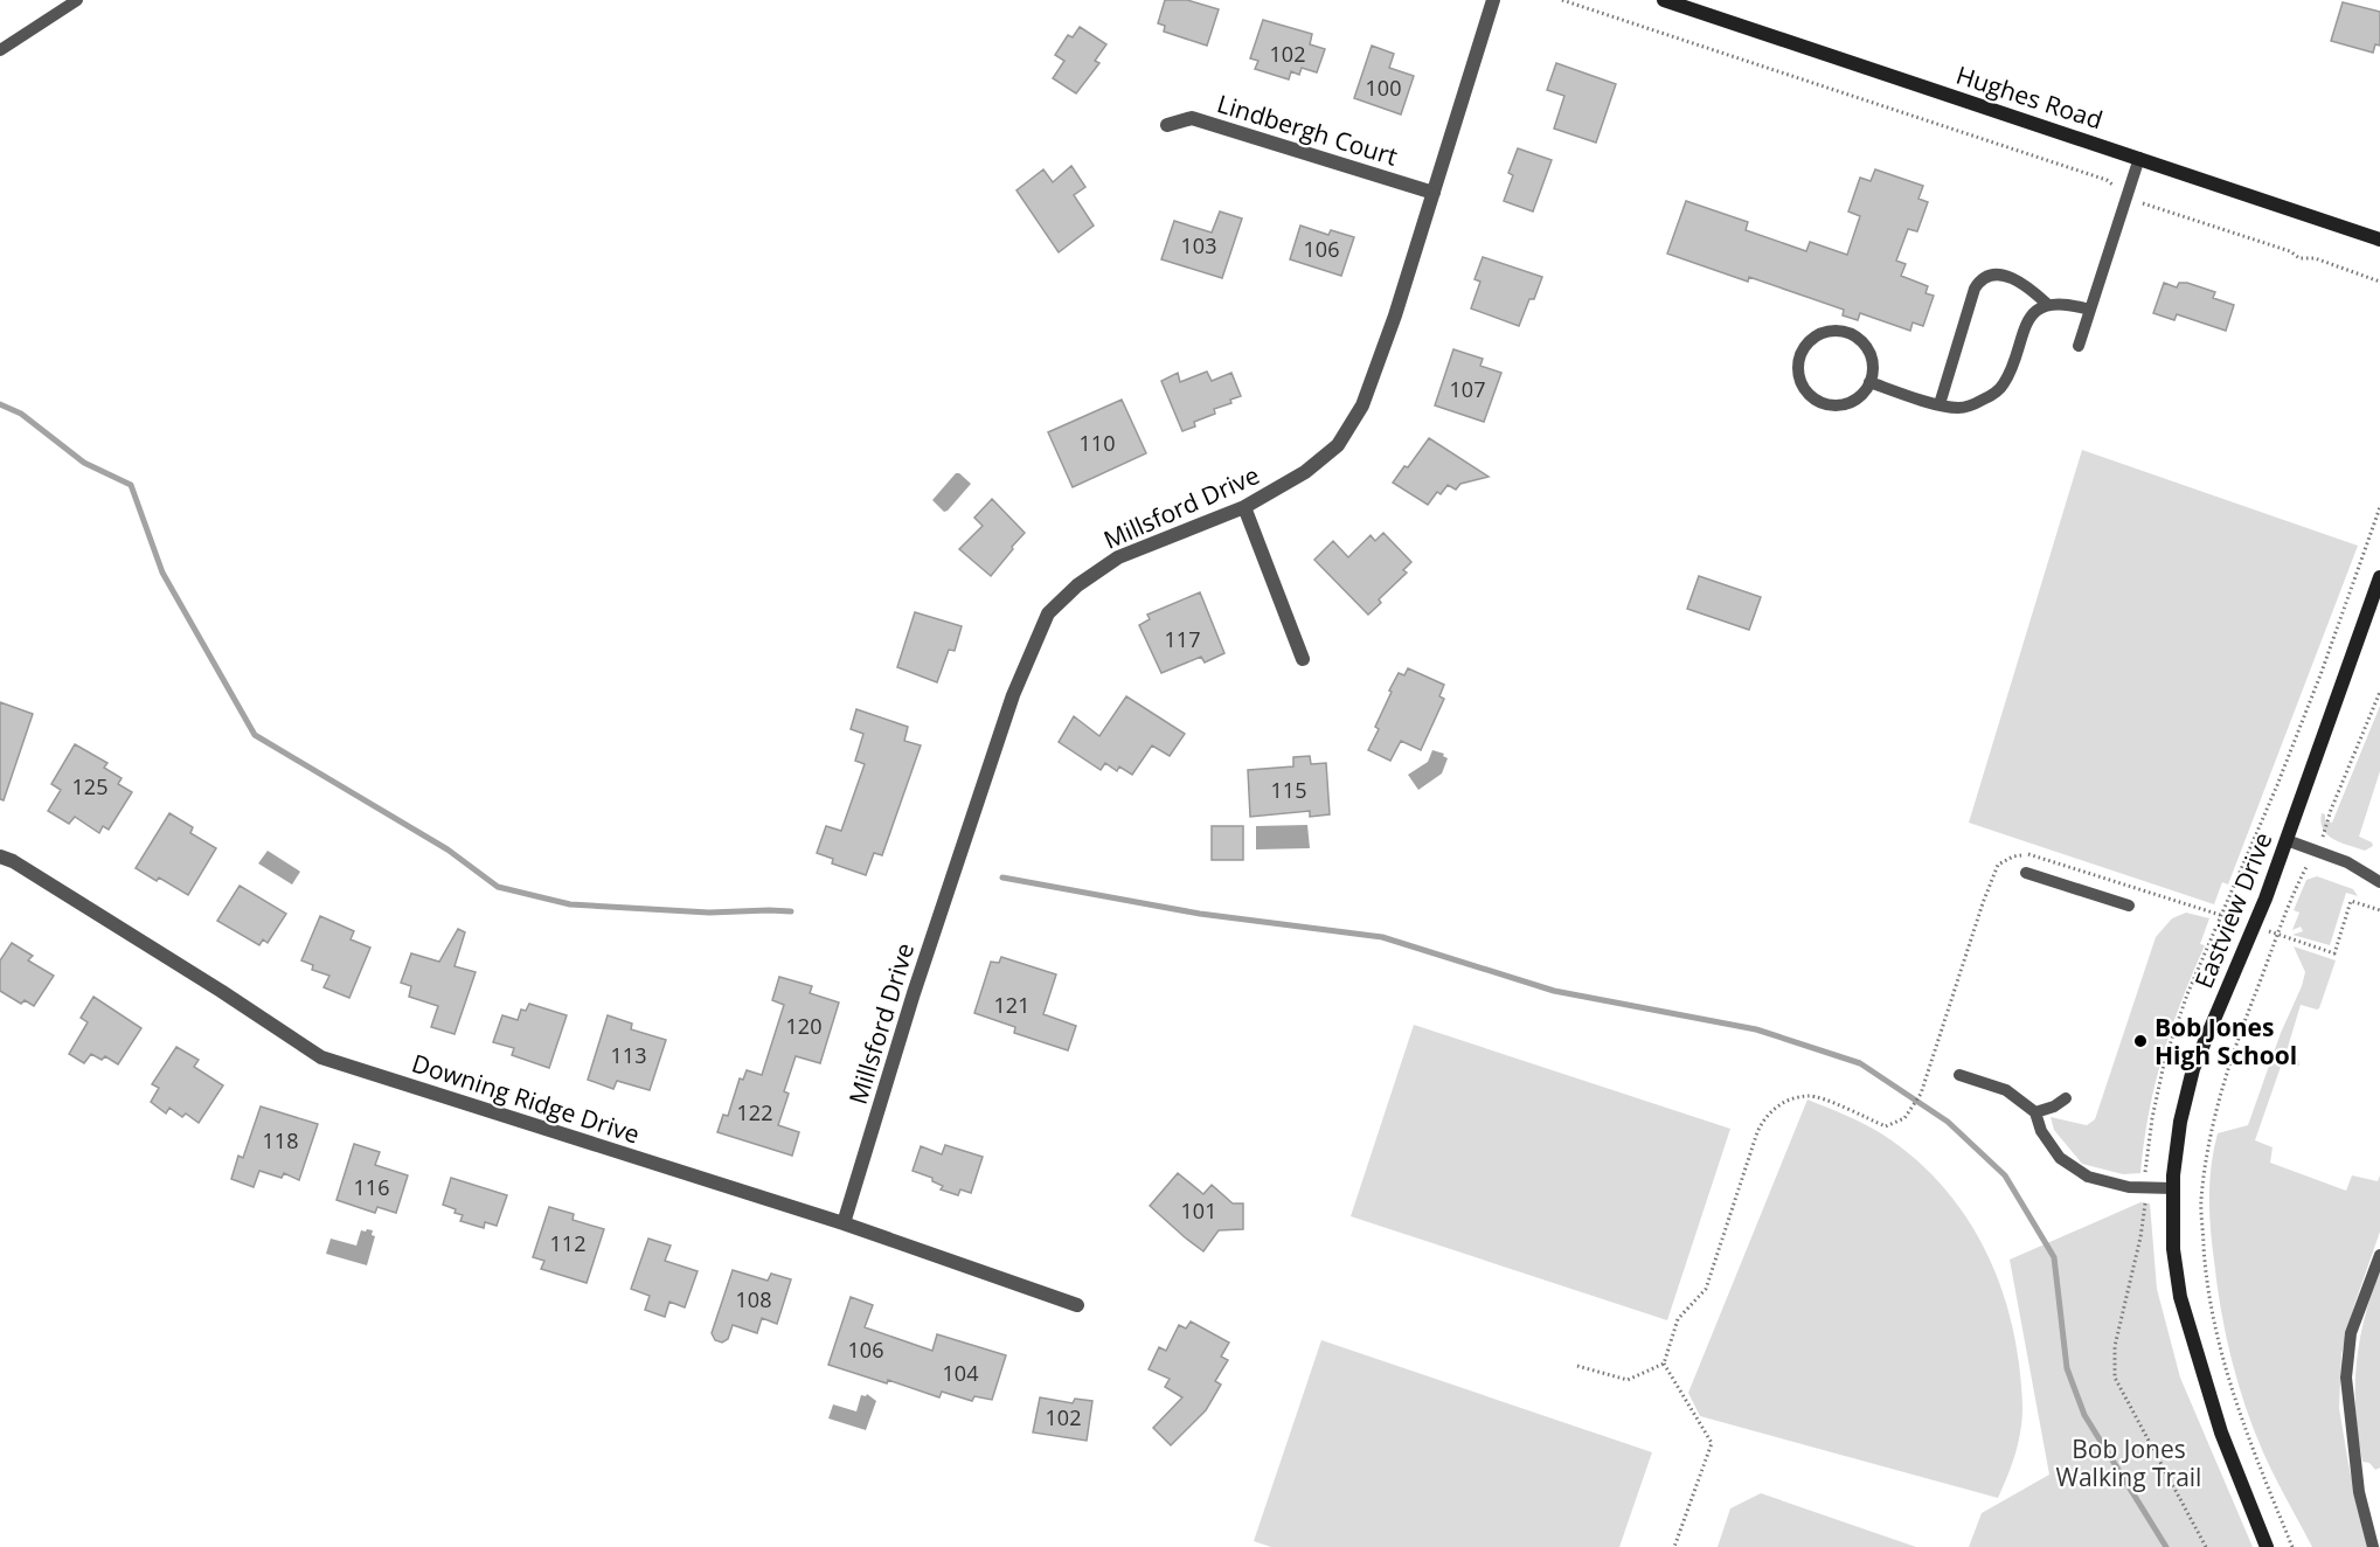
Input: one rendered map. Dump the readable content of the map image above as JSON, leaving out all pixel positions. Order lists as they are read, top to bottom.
{
  "streets": {
    "street": [
      "Hughes Road",
      "Lindbergh Court",
      "Millsford Drive",
      "Eastview Drive",
      "Downing Ridge Drive"
    ]
  },
  "crossings": [
    ["Lindbergh Court", "Millsford Drive"],
    ["Millsford Drive", "Downing Ridge Drive"]
  ],
  "parks": ["Bob Jones Walking Trail"],
  "places": ["Bob Jones High School"],
  "house_numbers": [
    "102",
    "100",
    "103",
    "106",
    "107",
    "110",
    "117",
    "125",
    "115",
    "121",
    "120",
    "113",
    "122",
    "118",
    "116",
    "101",
    "112",
    "108",
    "106",
    "104",
    "102"
  ]
}
